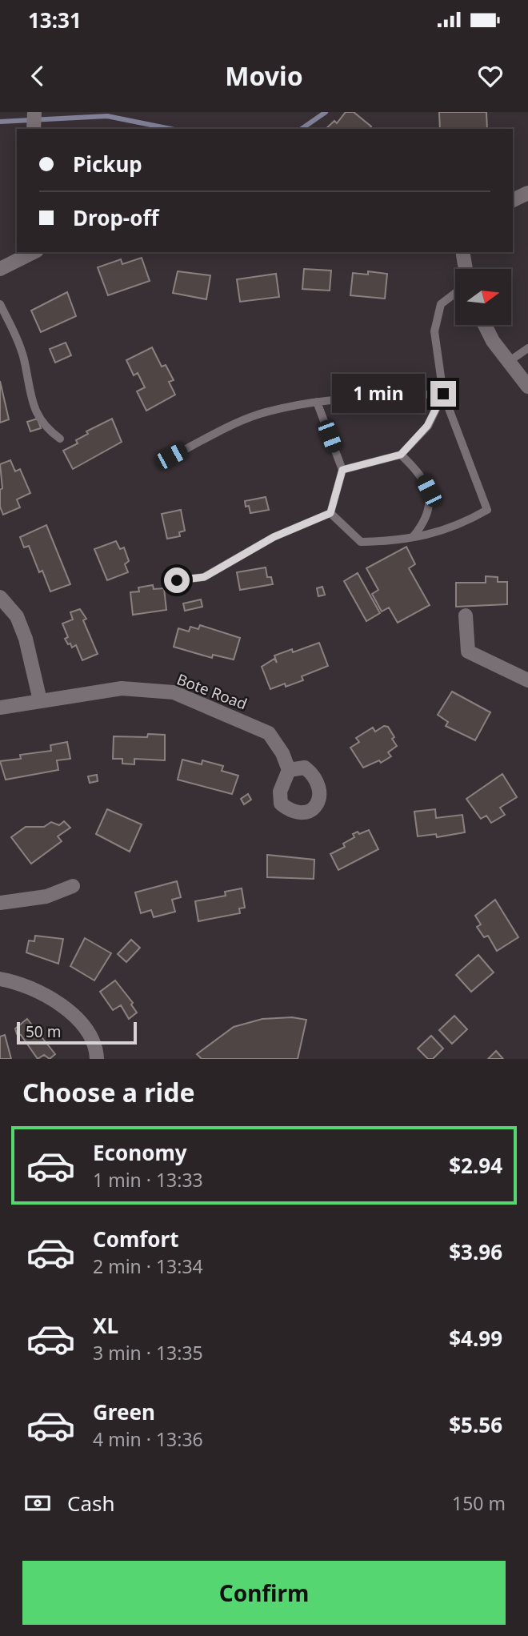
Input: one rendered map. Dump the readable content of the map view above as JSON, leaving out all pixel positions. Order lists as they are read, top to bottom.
{
  "streets": {
    "street": ["Bote Road"]
  },
  "scale_bar": "50 m",
  "north": "right",
  "page": {
    "status": "13:31",
    "header": "Movio",
    "banner": ["Pickup", "Drop-off"],
    "bubble": "1 min",
    "scale": "50 m",
    "heading": "Choose a ride",
    "list": [
      {
        "name": "Economy",
        "note": "1 min · 13:33",
        "value": "$2.94"
      },
      {
        "name": "Comfort",
        "note": "2 min · 13:34",
        "value": "$3.96"
      },
      {
        "name": "XL",
        "note": "3 min · 13:35",
        "value": "$4.99"
      },
      {
        "name": "Green",
        "note": "4 min · 13:36",
        "value": "$5.56"
      }
    ],
    "pay": ["Cash", "150 m"],
    "buttons": "Confirm"
  }
}
